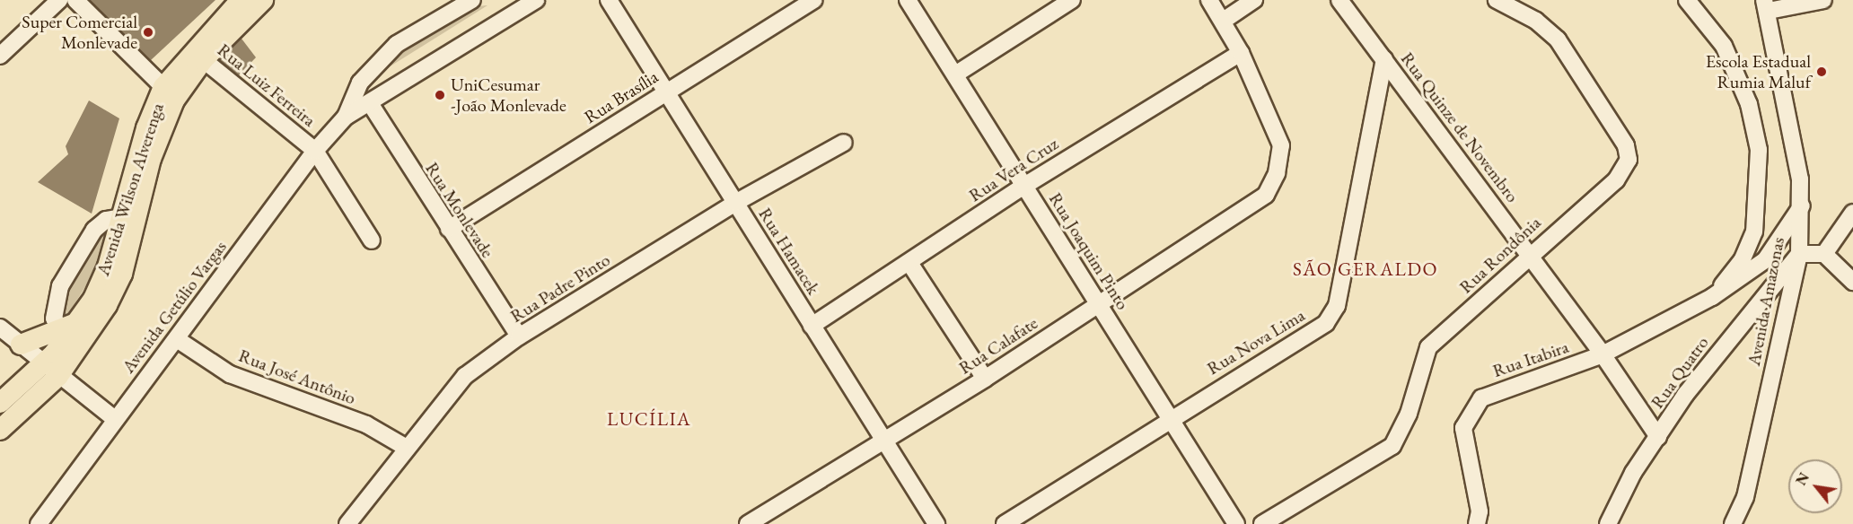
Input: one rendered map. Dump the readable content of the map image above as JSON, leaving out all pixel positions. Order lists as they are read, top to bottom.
{
  "streets": {
    "main road": ["Avenida Wilson Alverenga"],
    "street": [
      "Rua Luiz Ferreira",
      "Rua Brasília",
      "Rua Quinze de Novembro",
      "Rua Vera Cruz",
      "Rua Monlevade",
      "Rua Hamacek",
      "Rua Joaquim Pinto",
      "Rua Rondônia",
      "Rua Padre Pinto",
      "Avenida Amazonas",
      "Avenida Getúlio Vargas",
      "Rua Nova Lima",
      "Rua Calafate",
      "Rua Itabira",
      "Rua Quatro",
      "Rua José Antônio"
    ]
  },
  "crossings": [
    ["Rua Luiz Ferreira", "Avenida Wilson Alverenga"],
    ["Rua Luiz Ferreira", "Avenida Getúlio Vargas"],
    ["Rua Brasília", "Rua Monlevade"],
    ["Rua Brasília", "Rua Hamacek"],
    ["Rua Quinze de Novembro", "Rua Rondônia"],
    ["Rua Quinze de Novembro", "Rua Nova Lima"],
    ["Rua Quinze de Novembro", "Rua Itabira"],
    ["Rua Quinze de Novembro", "Rua Quatro"],
    ["Rua Vera Cruz", "Rua Hamacek"],
    ["Rua Vera Cruz", "Rua Joaquim Pinto"],
    ["Rua Vera Cruz", "Rua Calafate"],
    ["Rua Monlevade", "Rua Padre Pinto"],
    ["Rua Monlevade", "Avenida Getúlio Vargas"],
    ["Rua Hamacek", "Rua Padre Pinto"],
    ["Rua Hamacek", "Rua Calafate"],
    ["Rua Joaquim Pinto", "Rua Nova Lima"],
    ["Rua Joaquim Pinto", "Rua Calafate"],
    ["Rua Padre Pinto", "Rua José Antônio"],
    ["Avenida Amazonas", "Rua Itabira"],
    ["Avenida Amazonas", "Rua Quatro"],
    ["Avenida Getúlio Vargas", "Rua José Antônio"]
  ],
  "districts": ["SÃO GERALDO", "LUCÍLIA"],
  "places": ["Super Comercial Monlevade", "Escola Estadual Rumia Maluf", "UniCesumar -João Monlevade"],
  "north": "top left"
}
